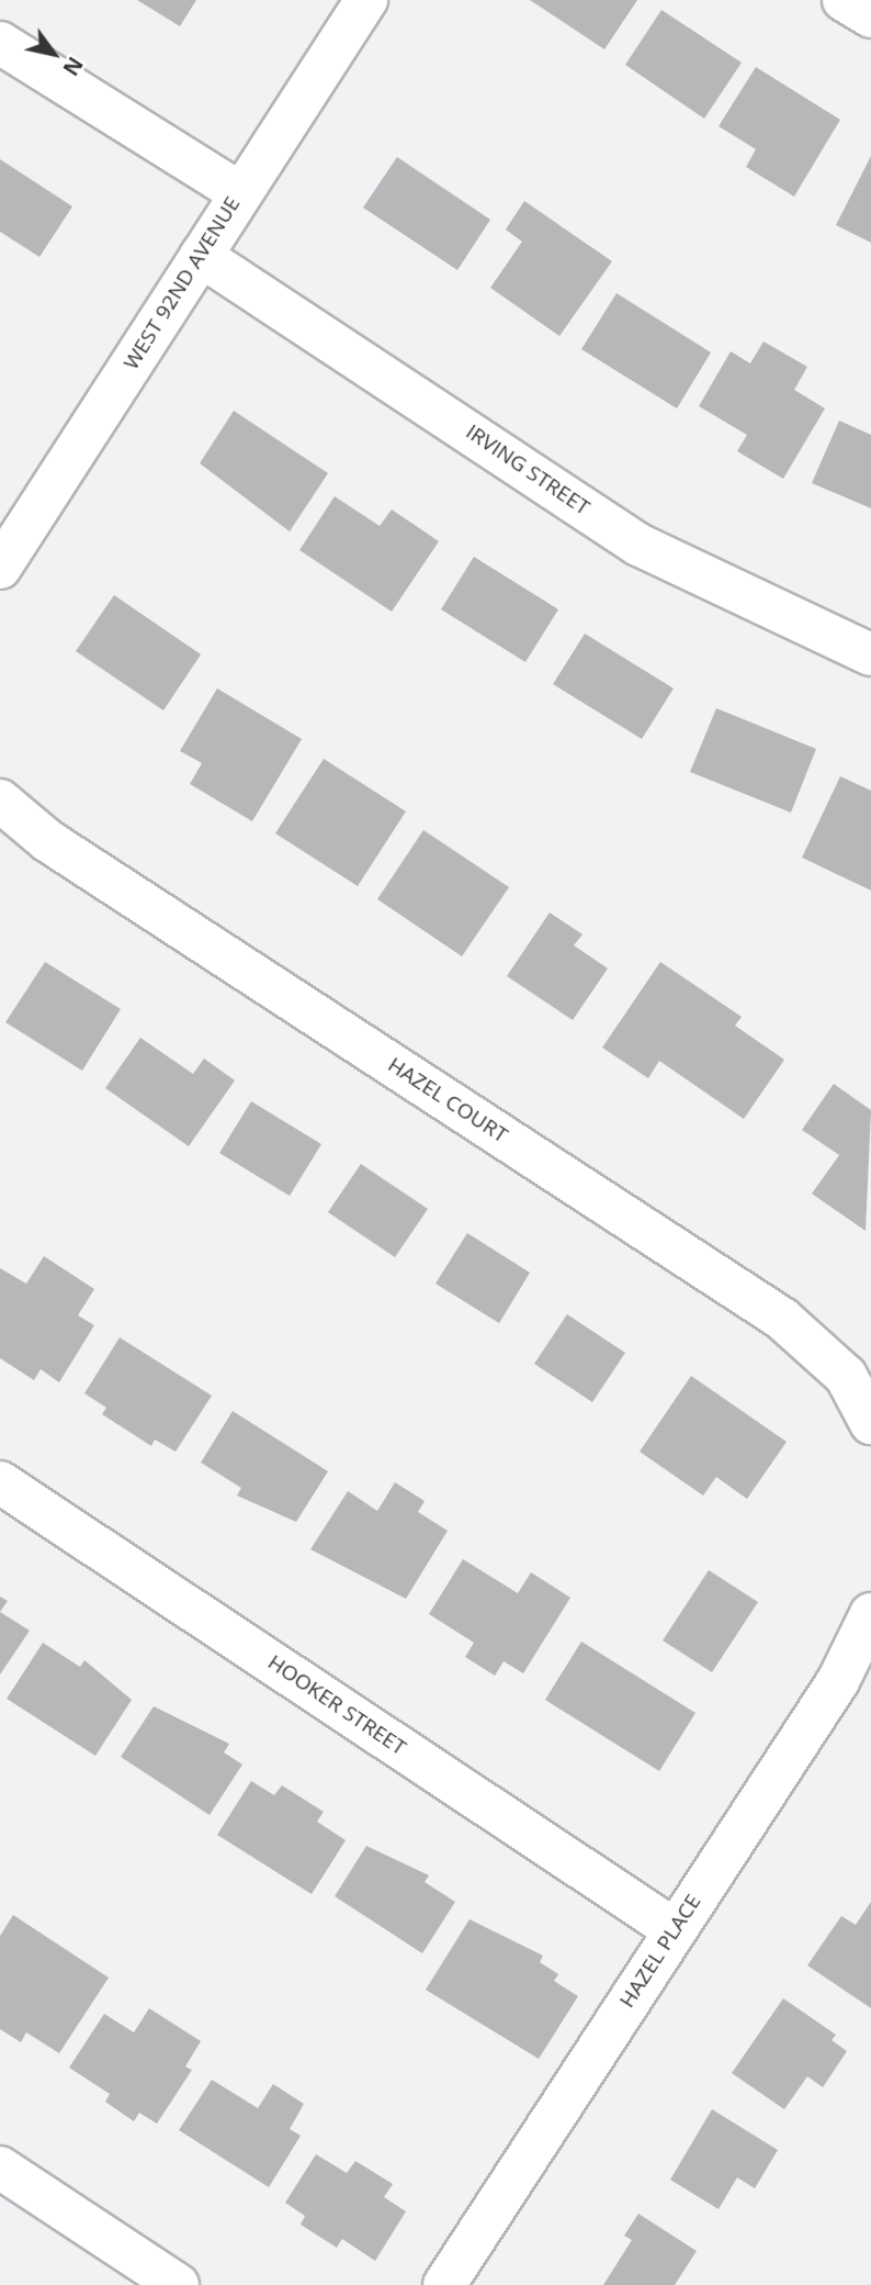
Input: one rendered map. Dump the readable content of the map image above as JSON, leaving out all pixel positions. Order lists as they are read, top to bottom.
{
  "streets": {
    "street": [
      "WEST 92ND AVENUE",
      "IRVING STREET",
      "HAZEL COURT",
      "HOOKER STREET",
      "HAZEL PLACE"
    ]
  },
  "crossings": [
    ["WEST 92ND AVENUE", "IRVING STREET"],
    ["HOOKER STREET", "HAZEL PLACE"]
  ],
  "north": "bottom right"
}
